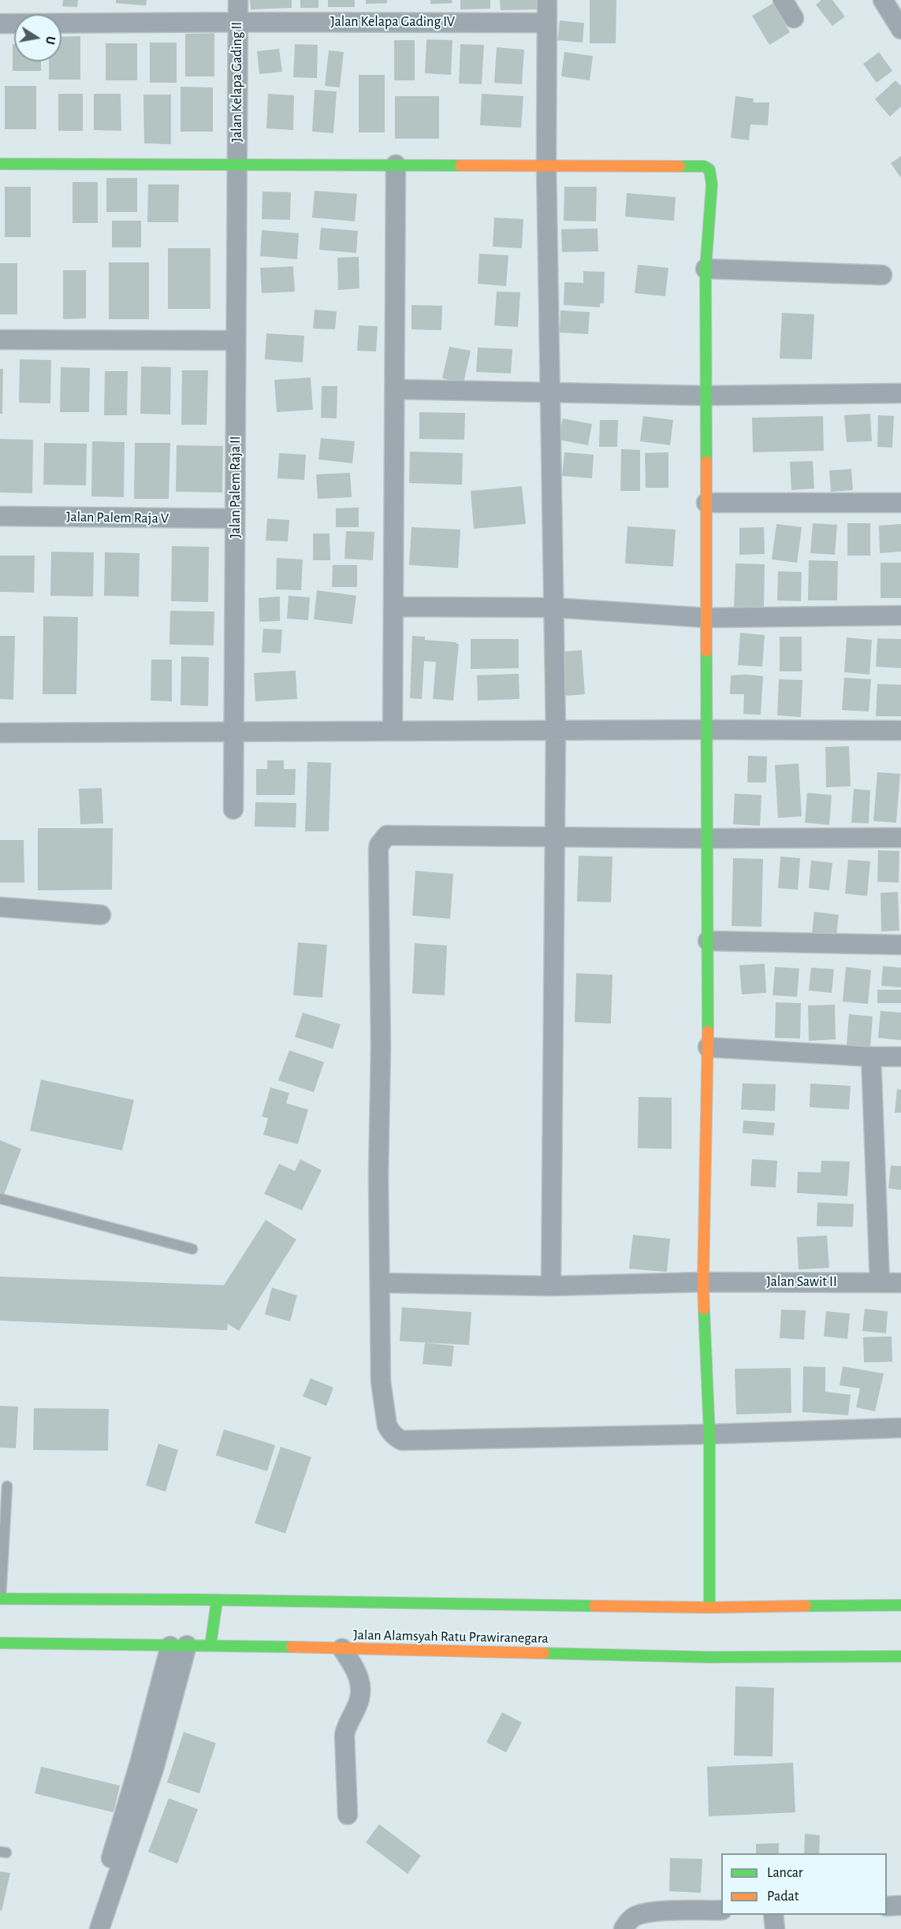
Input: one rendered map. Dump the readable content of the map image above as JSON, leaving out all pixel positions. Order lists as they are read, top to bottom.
{
  "streets": {
    "main road": ["Jalan Alamsyah Ratu Prawiranegara"],
    "street": [
      "Jalan Kelapa Gading IV",
      "Jalan Kelapa Gading II",
      "Jalan Palem Raja II",
      "Jalan Palem Raja V",
      "Jalan Sawit II"
    ]
  },
  "crossings": [
    ["Jalan Kelapa Gading IV", "Jalan Kelapa Gading II"],
    ["Jalan Kelapa Gading II", "Jalan Palem Raja II"],
    ["Jalan Palem Raja II", "Jalan Palem Raja V"]
  ],
  "legend": ["Lancar", "Padat"],
  "north": "right"
}
